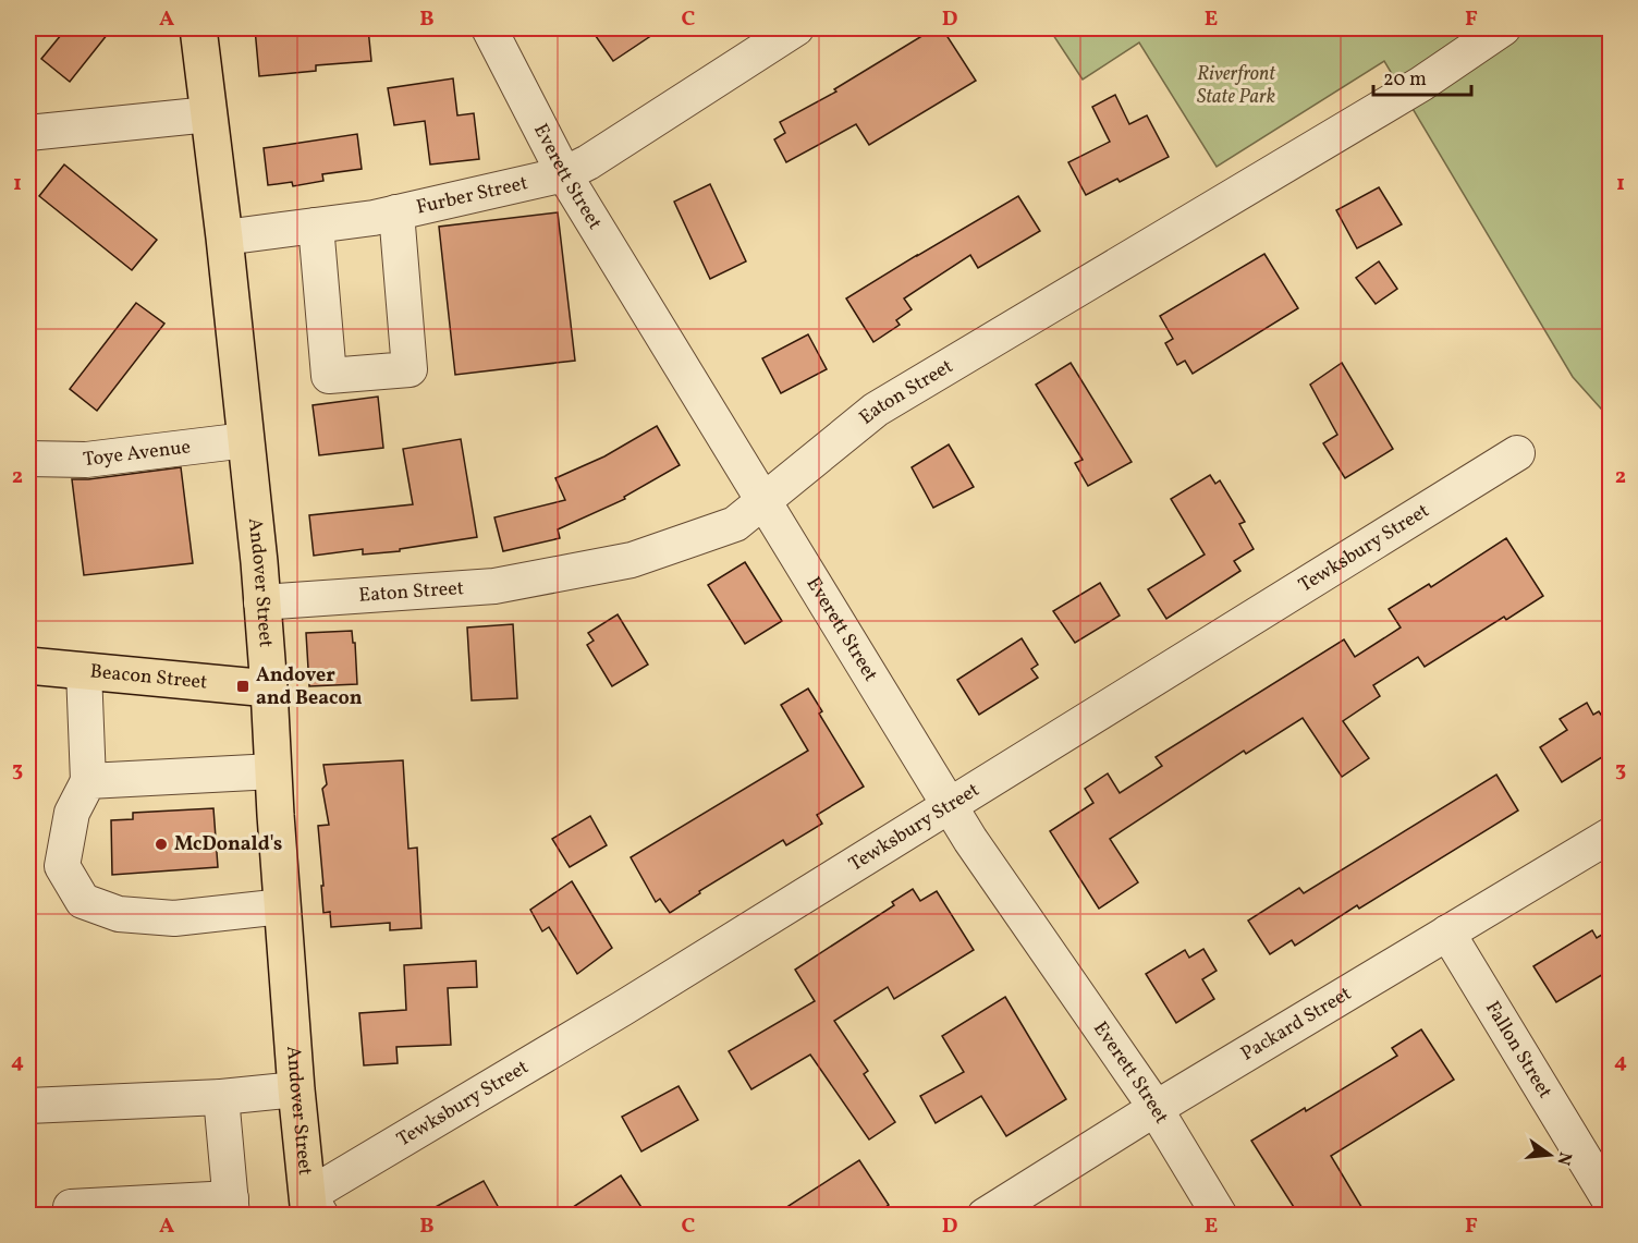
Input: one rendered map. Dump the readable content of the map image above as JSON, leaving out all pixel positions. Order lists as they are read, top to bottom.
{
  "streets": {
    "main road": ["Andover Street", "Beacon Street"],
    "street": [
      "Everett Street",
      "Furber Street",
      "Eaton Street",
      "Toye Avenue",
      "Tewksbury Street",
      "Packard Street",
      "Fallon Street"
    ]
  },
  "crossings": [
    ["Everett Street", "Furber Street"],
    ["Everett Street", "Eaton Street"],
    ["Everett Street", "Tewksbury Street"],
    ["Everett Street", "Packard Street"],
    ["Furber Street", "Andover Street"],
    ["Eaton Street", "Andover Street"],
    ["Toye Avenue", "Andover Street"],
    ["Tewksbury Street", "Andover Street"],
    ["Andover Street", "Beacon Street"],
    ["Packard Street", "Fallon Street"]
  ],
  "parks": ["Riverfront State Park"],
  "places": {
    "transit": ["Andover and Beacon"],
    "other": ["McDonald's"]
  },
  "scale_bar": "20 m",
  "north": "right",
  "grid": {
    "columns": [
      "A",
      "B",
      "C",
      "D",
      "E",
      "F"
    ],
    "rows": [
      "1",
      "2",
      "3",
      "4"
    ]
  }
}
